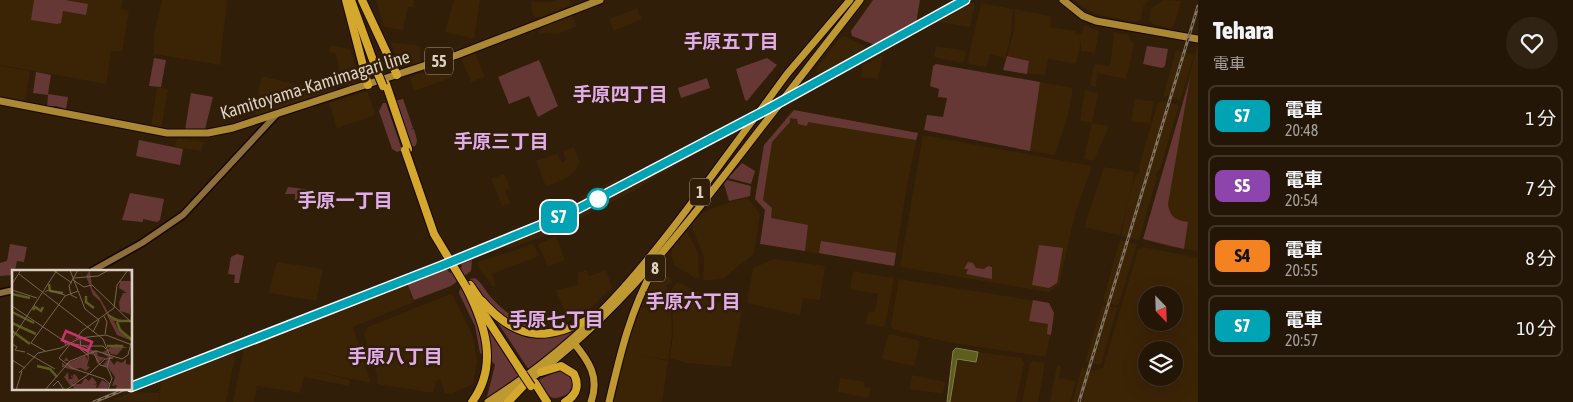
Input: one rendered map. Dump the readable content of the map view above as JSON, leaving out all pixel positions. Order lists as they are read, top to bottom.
{
  "streets": {
    "highway": ["1", "8"],
    "main road": ["55", "Kamitoyama-Kamimagari line"]
  },
  "crossings": [
    ["1", "8"]
  ],
  "districts": [
    "手原五丁目",
    "手原四丁目",
    "手原三丁目",
    "手原一丁目",
    "手原六丁目",
    "手原七丁目",
    "手原八丁目"
  ],
  "north": "bottom right",
  "page": {
    "on_map": "S7",
    "heading": ["Tehara", "電車"],
    "list": [
      {
        "mark": "S7",
        "name": "電車",
        "note": "20:48",
        "value": "1 分"
      },
      {
        "mark": "S5",
        "name": "電車",
        "note": "20:54",
        "value": "7 分"
      },
      {
        "mark": "S4",
        "name": "電車",
        "note": "20:55",
        "value": "8 分"
      },
      {
        "mark": "S7",
        "name": "電車",
        "note": "20:57",
        "value": "10 分"
      }
    ]
  }
}
